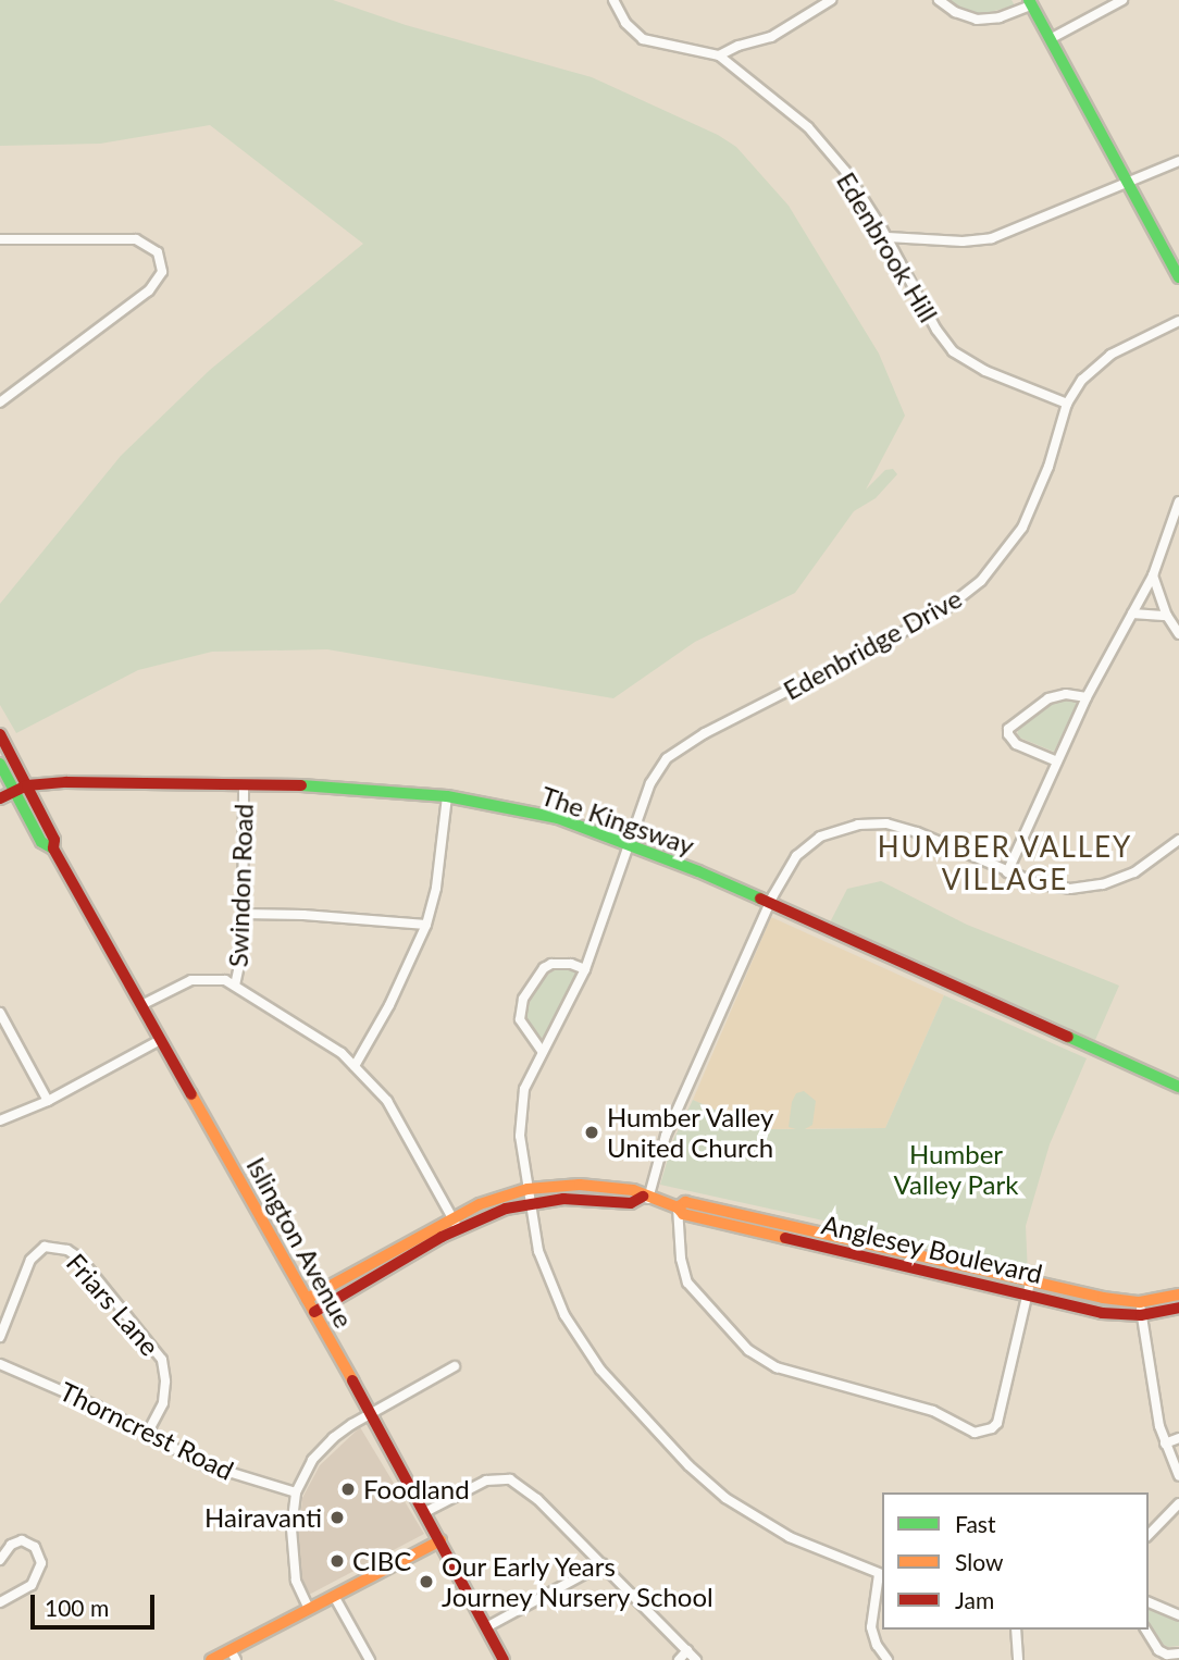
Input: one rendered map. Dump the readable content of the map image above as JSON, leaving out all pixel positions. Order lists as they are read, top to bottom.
{
  "streets": {
    "street": [
      "Edenbrook Hill",
      "Edenbridge Drive",
      "The Kingsway",
      "Swindon Road",
      "Islington Avenue",
      "Anglesey Boulevard",
      "Friars Lane",
      "Thorncrest Road"
    ]
  },
  "crossings": [
    ["Edenbrook Hill", "Edenbridge Drive"],
    ["Edenbridge Drive", "The Kingsway"],
    ["Edenbridge Drive", "Anglesey Boulevard"],
    ["The Kingsway", "Swindon Road"],
    ["The Kingsway", "Islington Avenue"],
    ["Islington Avenue", "Anglesey Boulevard"],
    ["Friars Lane", "Thorncrest Road"]
  ],
  "districts": ["HUMBER VALLEY VILLAGE"],
  "parks": ["Humber Valley Park"],
  "places": [
    "Humber Valley United Church",
    "Foodland",
    "Hairavanti",
    "CIBC",
    "Our Early Years Journey Nursery School"
  ],
  "legend": ["Fast", "Slow", "Jam"],
  "scale_bar": "100 m"
}
